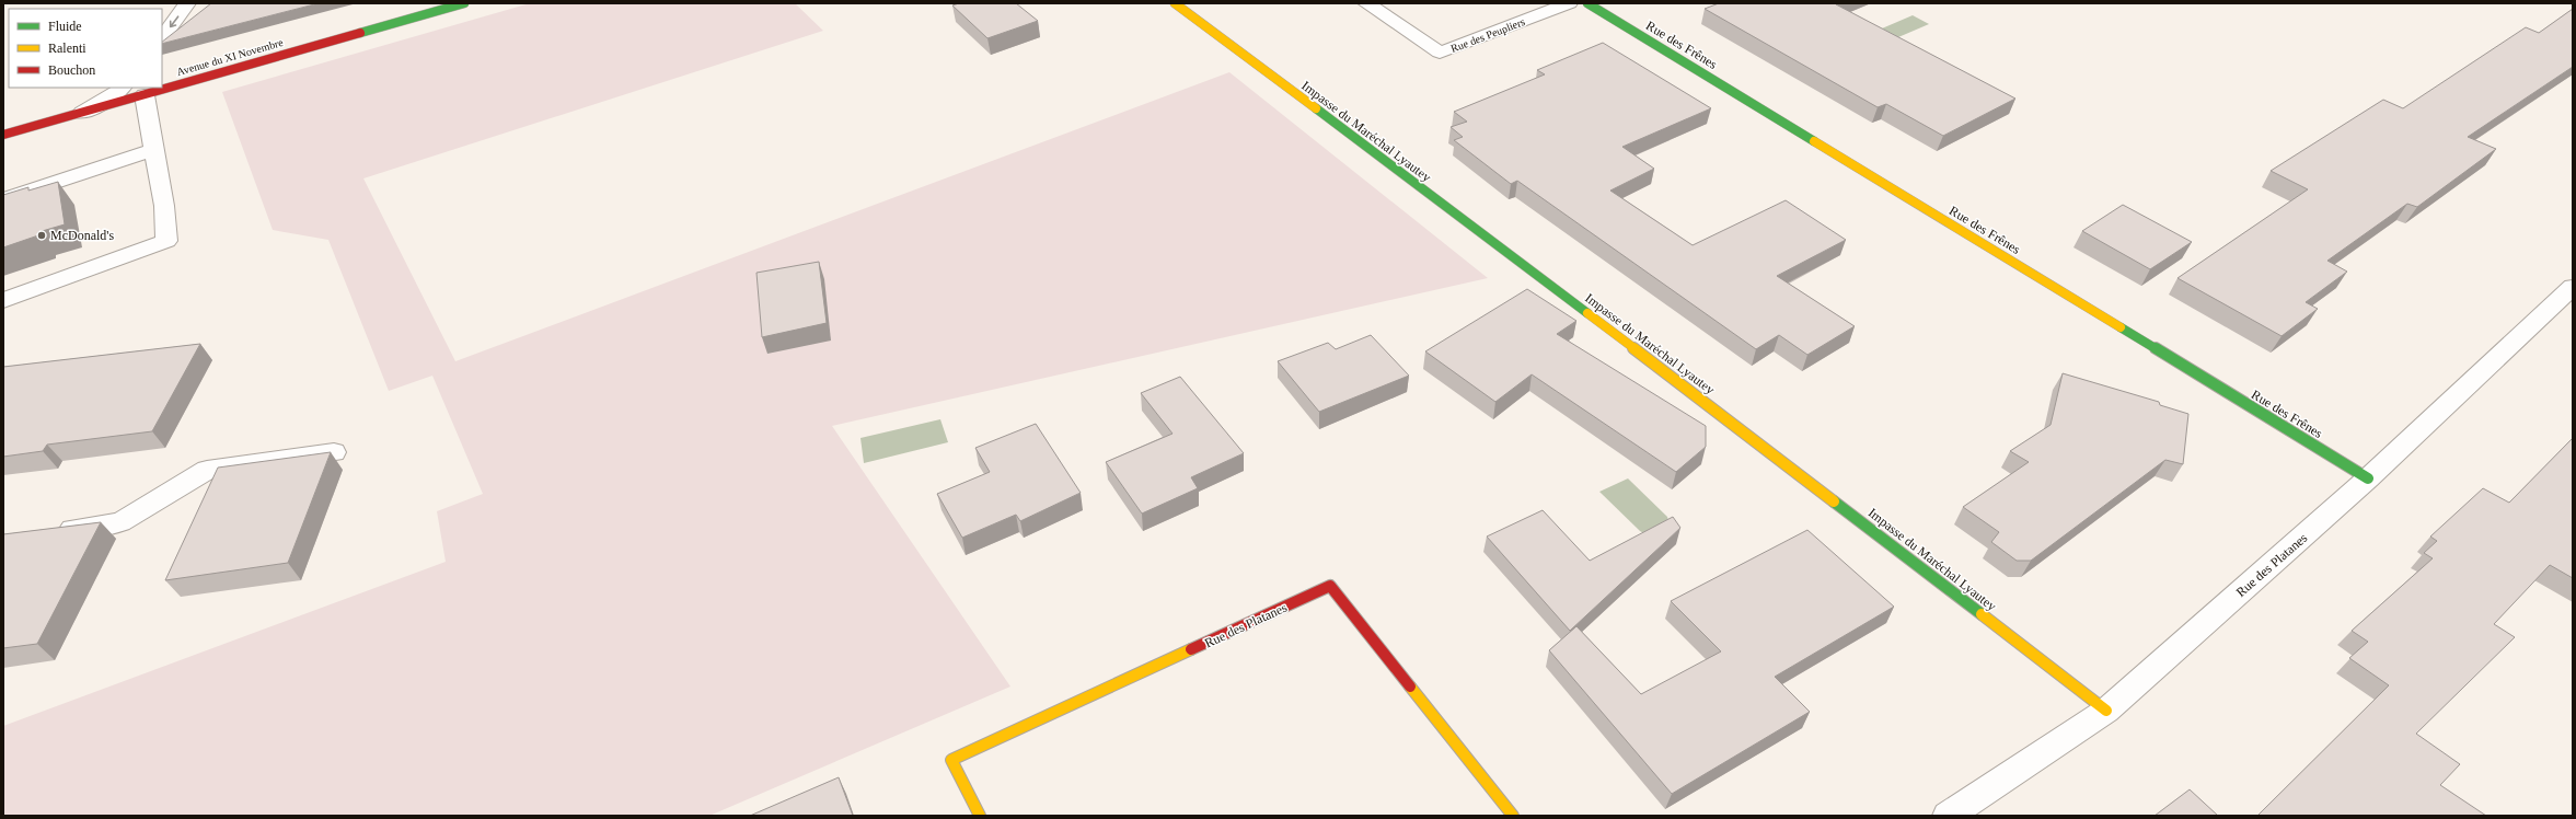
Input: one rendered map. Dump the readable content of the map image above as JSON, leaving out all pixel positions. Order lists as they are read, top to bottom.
{
  "streets": {
    "street": [
      "Rue des Peupliers",
      "Rue des Frênes",
      "Avenue du XI Novembre",
      "Impasse du Maréchal Lyautey",
      "Rue des Platanes"
    ]
  },
  "crossings": [
    ["Rue des Frênes", "Rue des Platanes"],
    ["Impasse du Maréchal Lyautey", "Rue des Platanes"]
  ],
  "places": ["McDonald's"],
  "legend": ["Fluide", "Ralenti", "Bouchon"]
}
